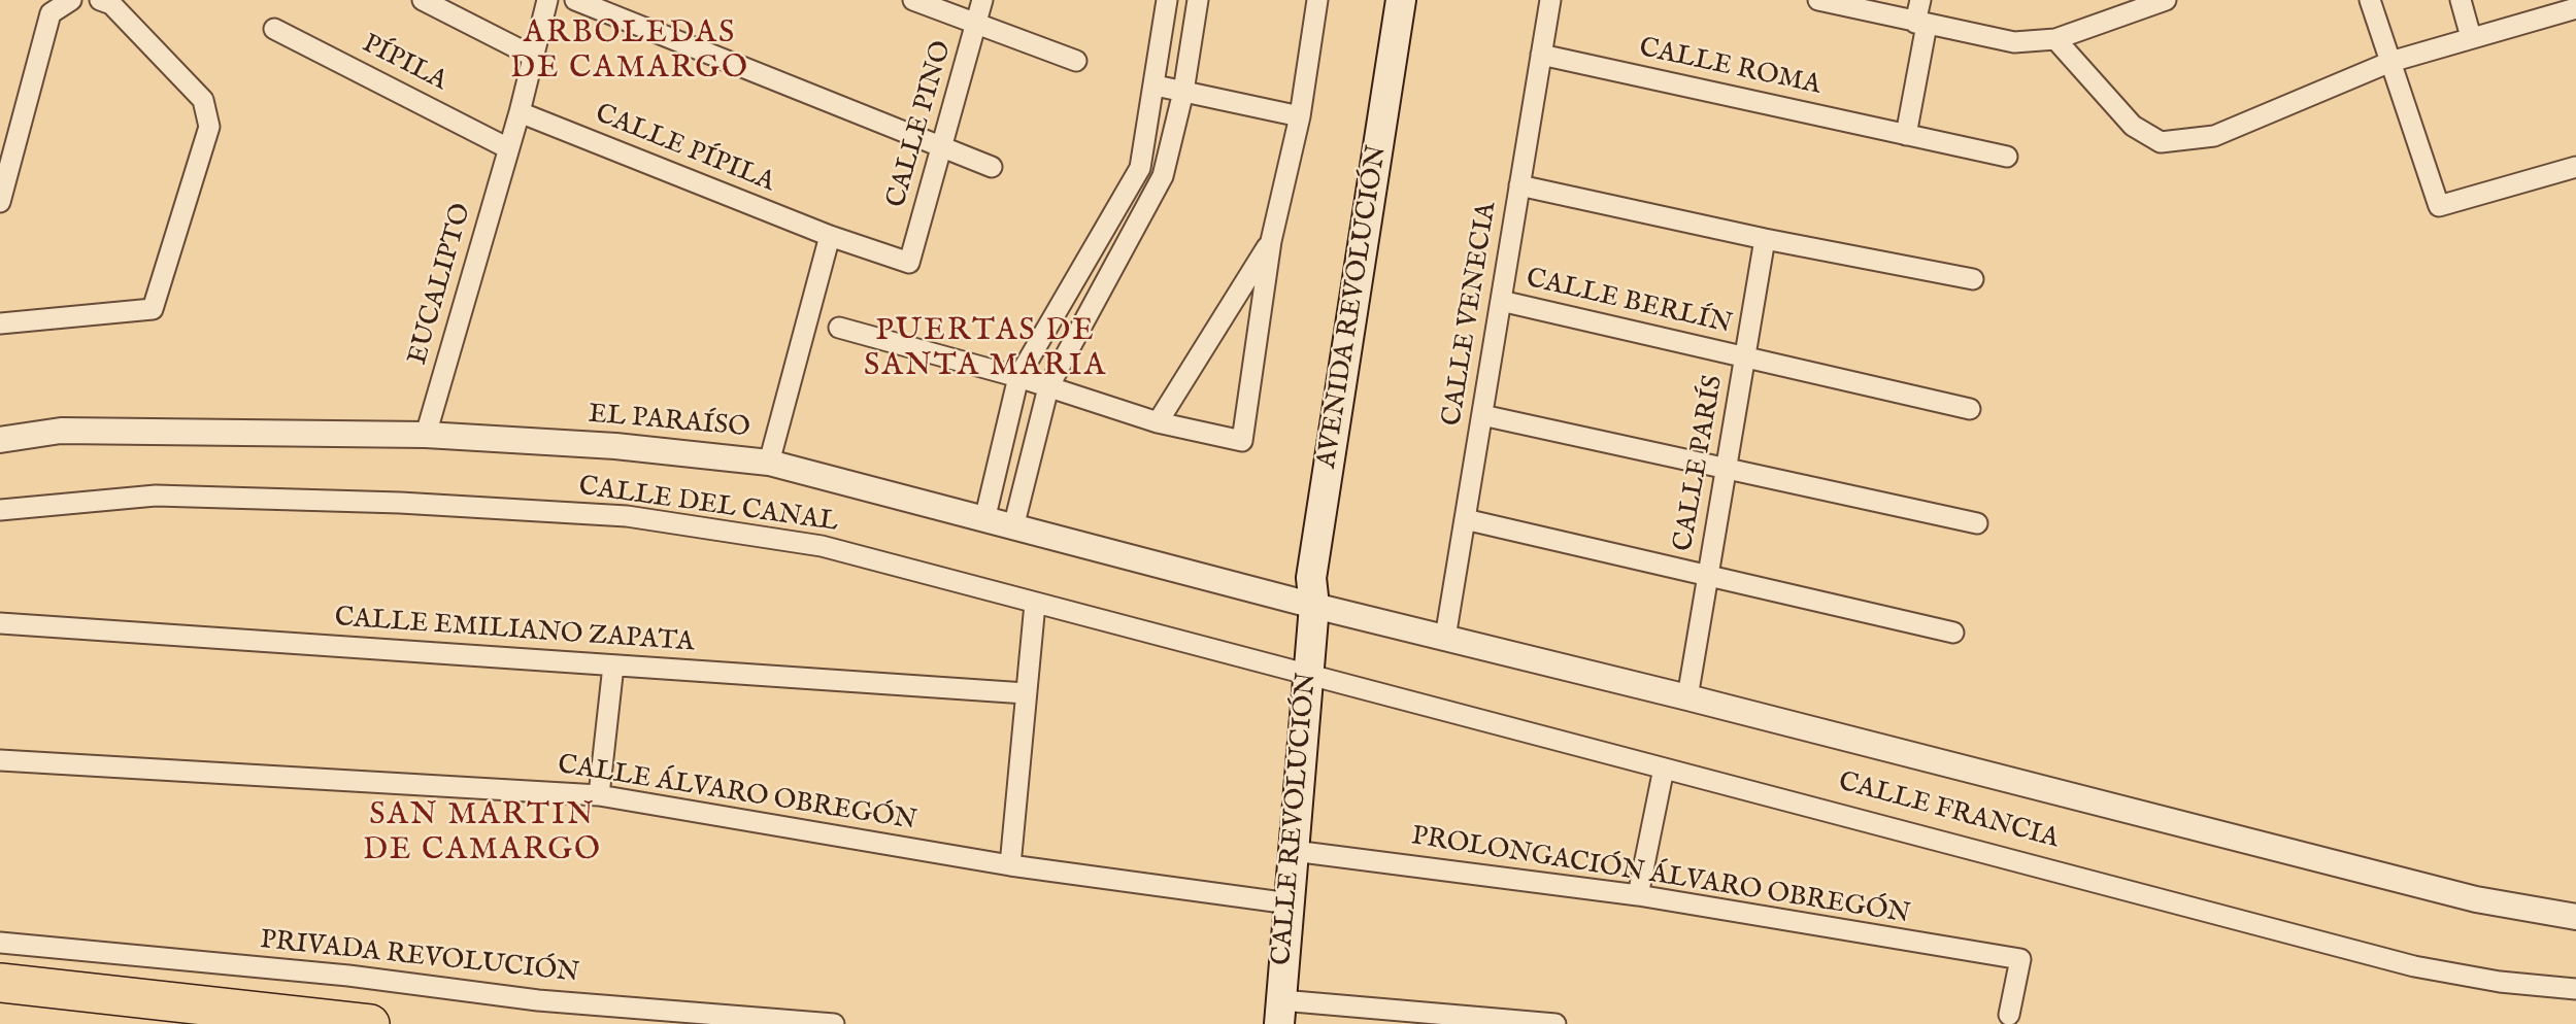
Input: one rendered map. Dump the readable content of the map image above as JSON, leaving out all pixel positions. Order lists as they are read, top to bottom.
{
  "streets": {
    "main road": ["AVENIDA REVOLUCIÓN", "CALLE REVOLUCIÓN"],
    "street": [
      "PÍPILA",
      "CALLE ROMA",
      "CALLE PINO",
      "CALLE PÍPILA",
      "EUCALIPTO",
      "CALLE BERLÍN",
      "CALLE VENECIA",
      "EL PARAÍSO",
      "CALLE PARÍS",
      "CALLE DEL CANAL",
      "CALLE EMILIANO ZAPATA",
      "CALLE ÁLVARO OBREGÓN",
      "CALLE FRANCIA",
      "PROLONGACIÓN ÁLVARO OBREGÓN",
      "PRIVADA REVOLUCIÓN"
    ]
  },
  "crossings": [
    ["PÍPILA", "EUCALIPTO"],
    ["CALLE ROMA", "CALLE VENECIA"],
    ["CALLE PINO", "CALLE PÍPILA"],
    ["CALLE PÍPILA", "EUCALIPTO"],
    ["EUCALIPTO", "EL PARAÍSO"],
    ["CALLE BERLÍN", "CALLE VENECIA"],
    ["CALLE BERLÍN", "CALLE PARÍS"],
    ["AVENIDA REVOLUCIÓN", "EL PARAÍSO"],
    ["AVENIDA REVOLUCIÓN", "CALLE FRANCIA"],
    ["AVENIDA REVOLUCIÓN", "CALLE REVOLUCIÓN"],
    ["CALLE VENECIA", "CALLE FRANCIA"],
    ["EL PARAÍSO", "CALLE FRANCIA"],
    ["EL PARAÍSO", "CALLE REVOLUCIÓN"],
    ["CALLE PARÍS", "CALLE FRANCIA"],
    ["CALLE DEL CANAL", "CALLE FRANCIA"],
    ["CALLE DEL CANAL", "CALLE REVOLUCIÓN"],
    ["CALLE ÁLVARO OBREGÓN", "CALLE REVOLUCIÓN"],
    ["CALLE FRANCIA", "CALLE REVOLUCIÓN"],
    ["CALLE REVOLUCIÓN", "PROLONGACIÓN ÁLVARO OBREGÓN"]
  ],
  "districts": ["ARBOLEDAS DE CAMARGO", "PUERTAS DE SANTA MARIA", "SAN MARTIN DE CAMARGO"]
}
